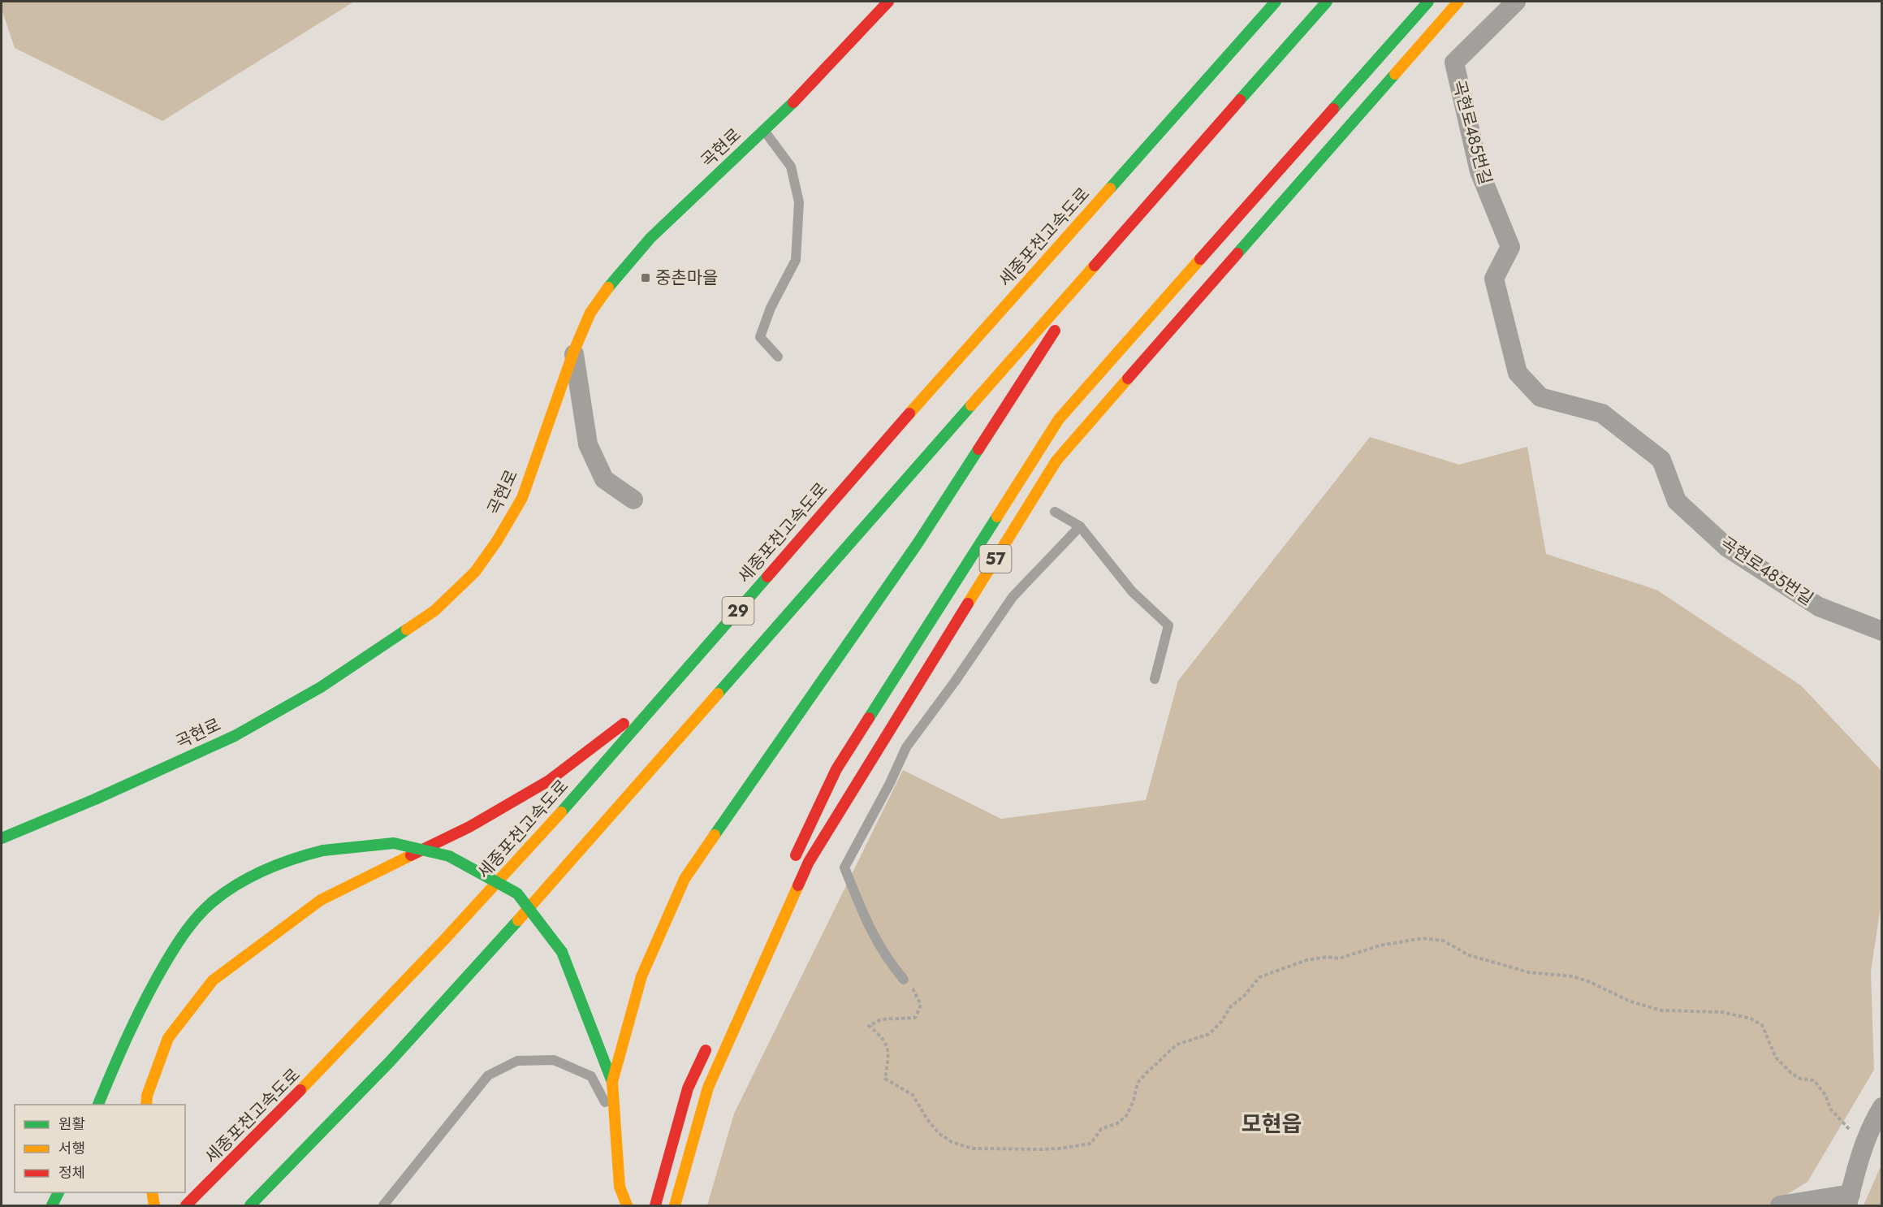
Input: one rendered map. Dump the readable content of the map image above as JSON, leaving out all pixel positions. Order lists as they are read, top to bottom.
{
  "streets": {
    "main road": [
      "곡현로",
      "세종포천고속도로",
      "57",
      "29"
    ],
    "street": ["곡현로485번길"]
  },
  "districts": ["모현읍"],
  "places": {
    "transit": ["중촌마을"]
  },
  "legend": ["원활", "서행", "정체"]
}
